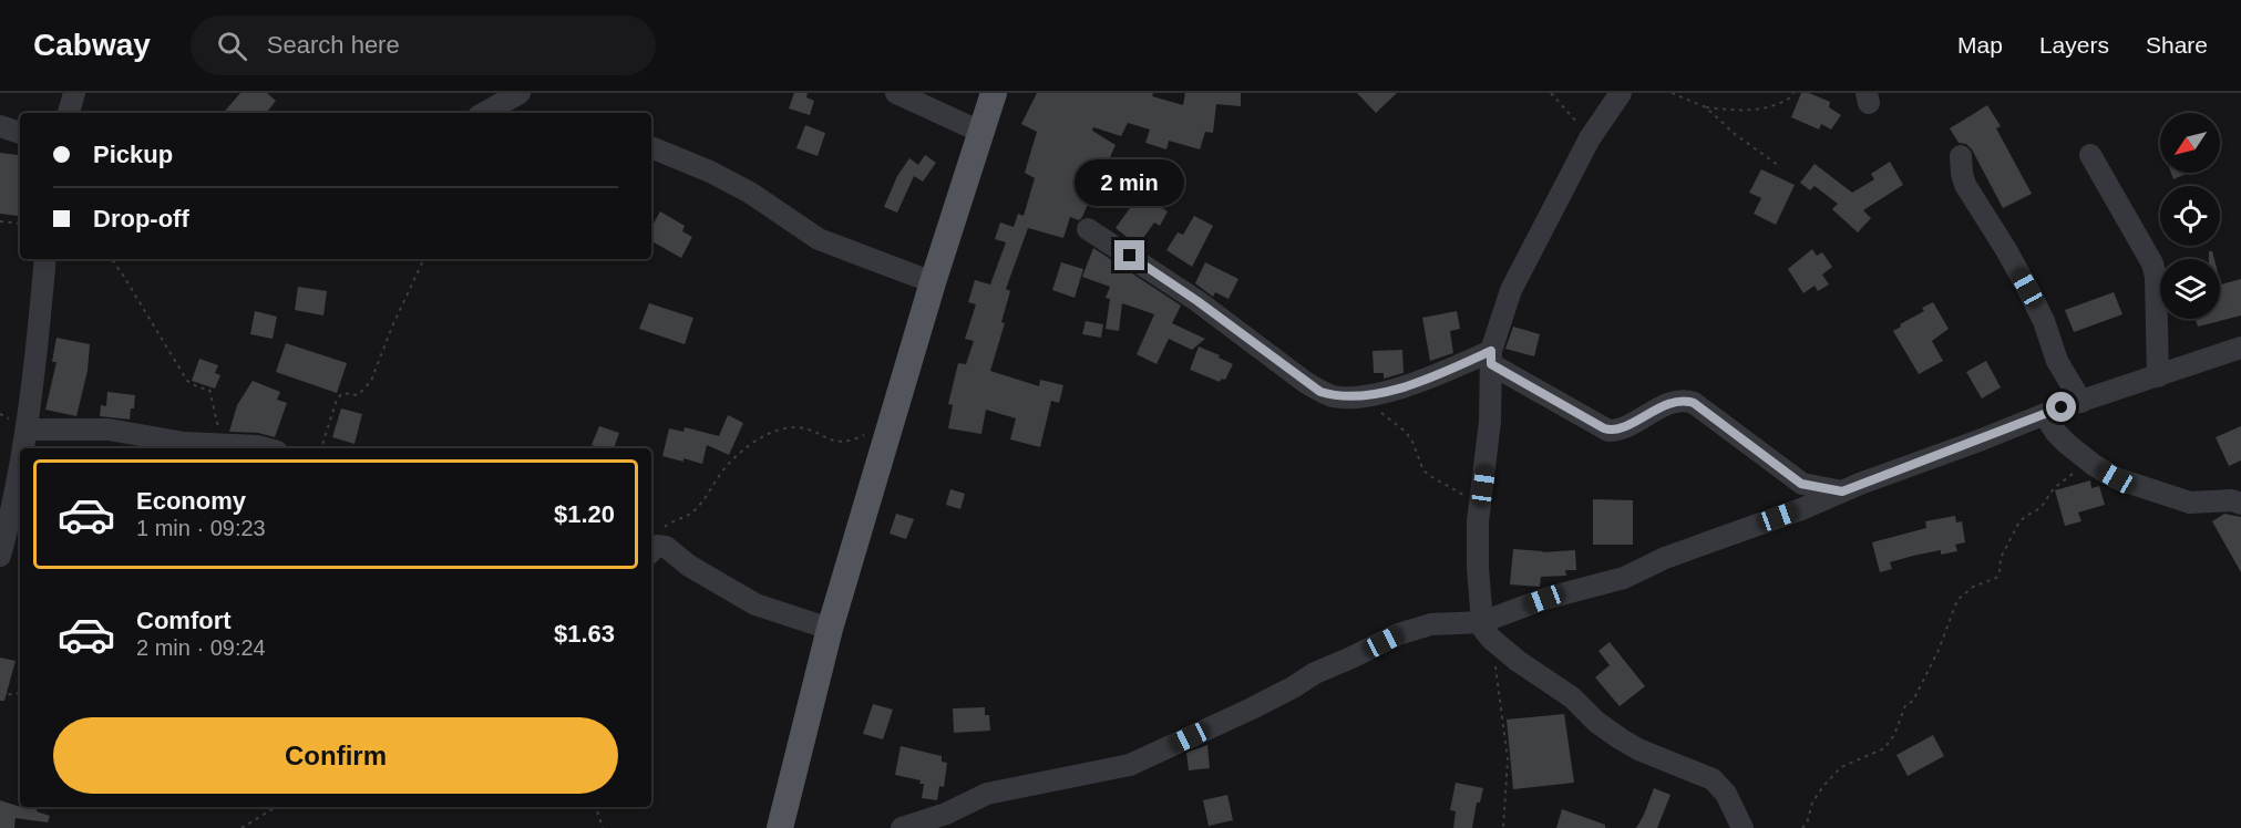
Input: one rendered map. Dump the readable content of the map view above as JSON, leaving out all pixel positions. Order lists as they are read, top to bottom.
{
  "north": "bottom left",
  "page": {
    "header": "Cabway",
    "search": "Search here",
    "nav": ["Map", "Layers", "Share"],
    "banner": ["Pickup", "Drop-off"],
    "bubble": "2 min",
    "list": [
      {
        "name": "Economy",
        "note": "1 min · 09:23",
        "value": "$1.20"
      },
      {
        "name": "Comfort",
        "note": "2 min · 09:24",
        "value": "$1.63"
      }
    ],
    "buttons": "Confirm"
  }
}
